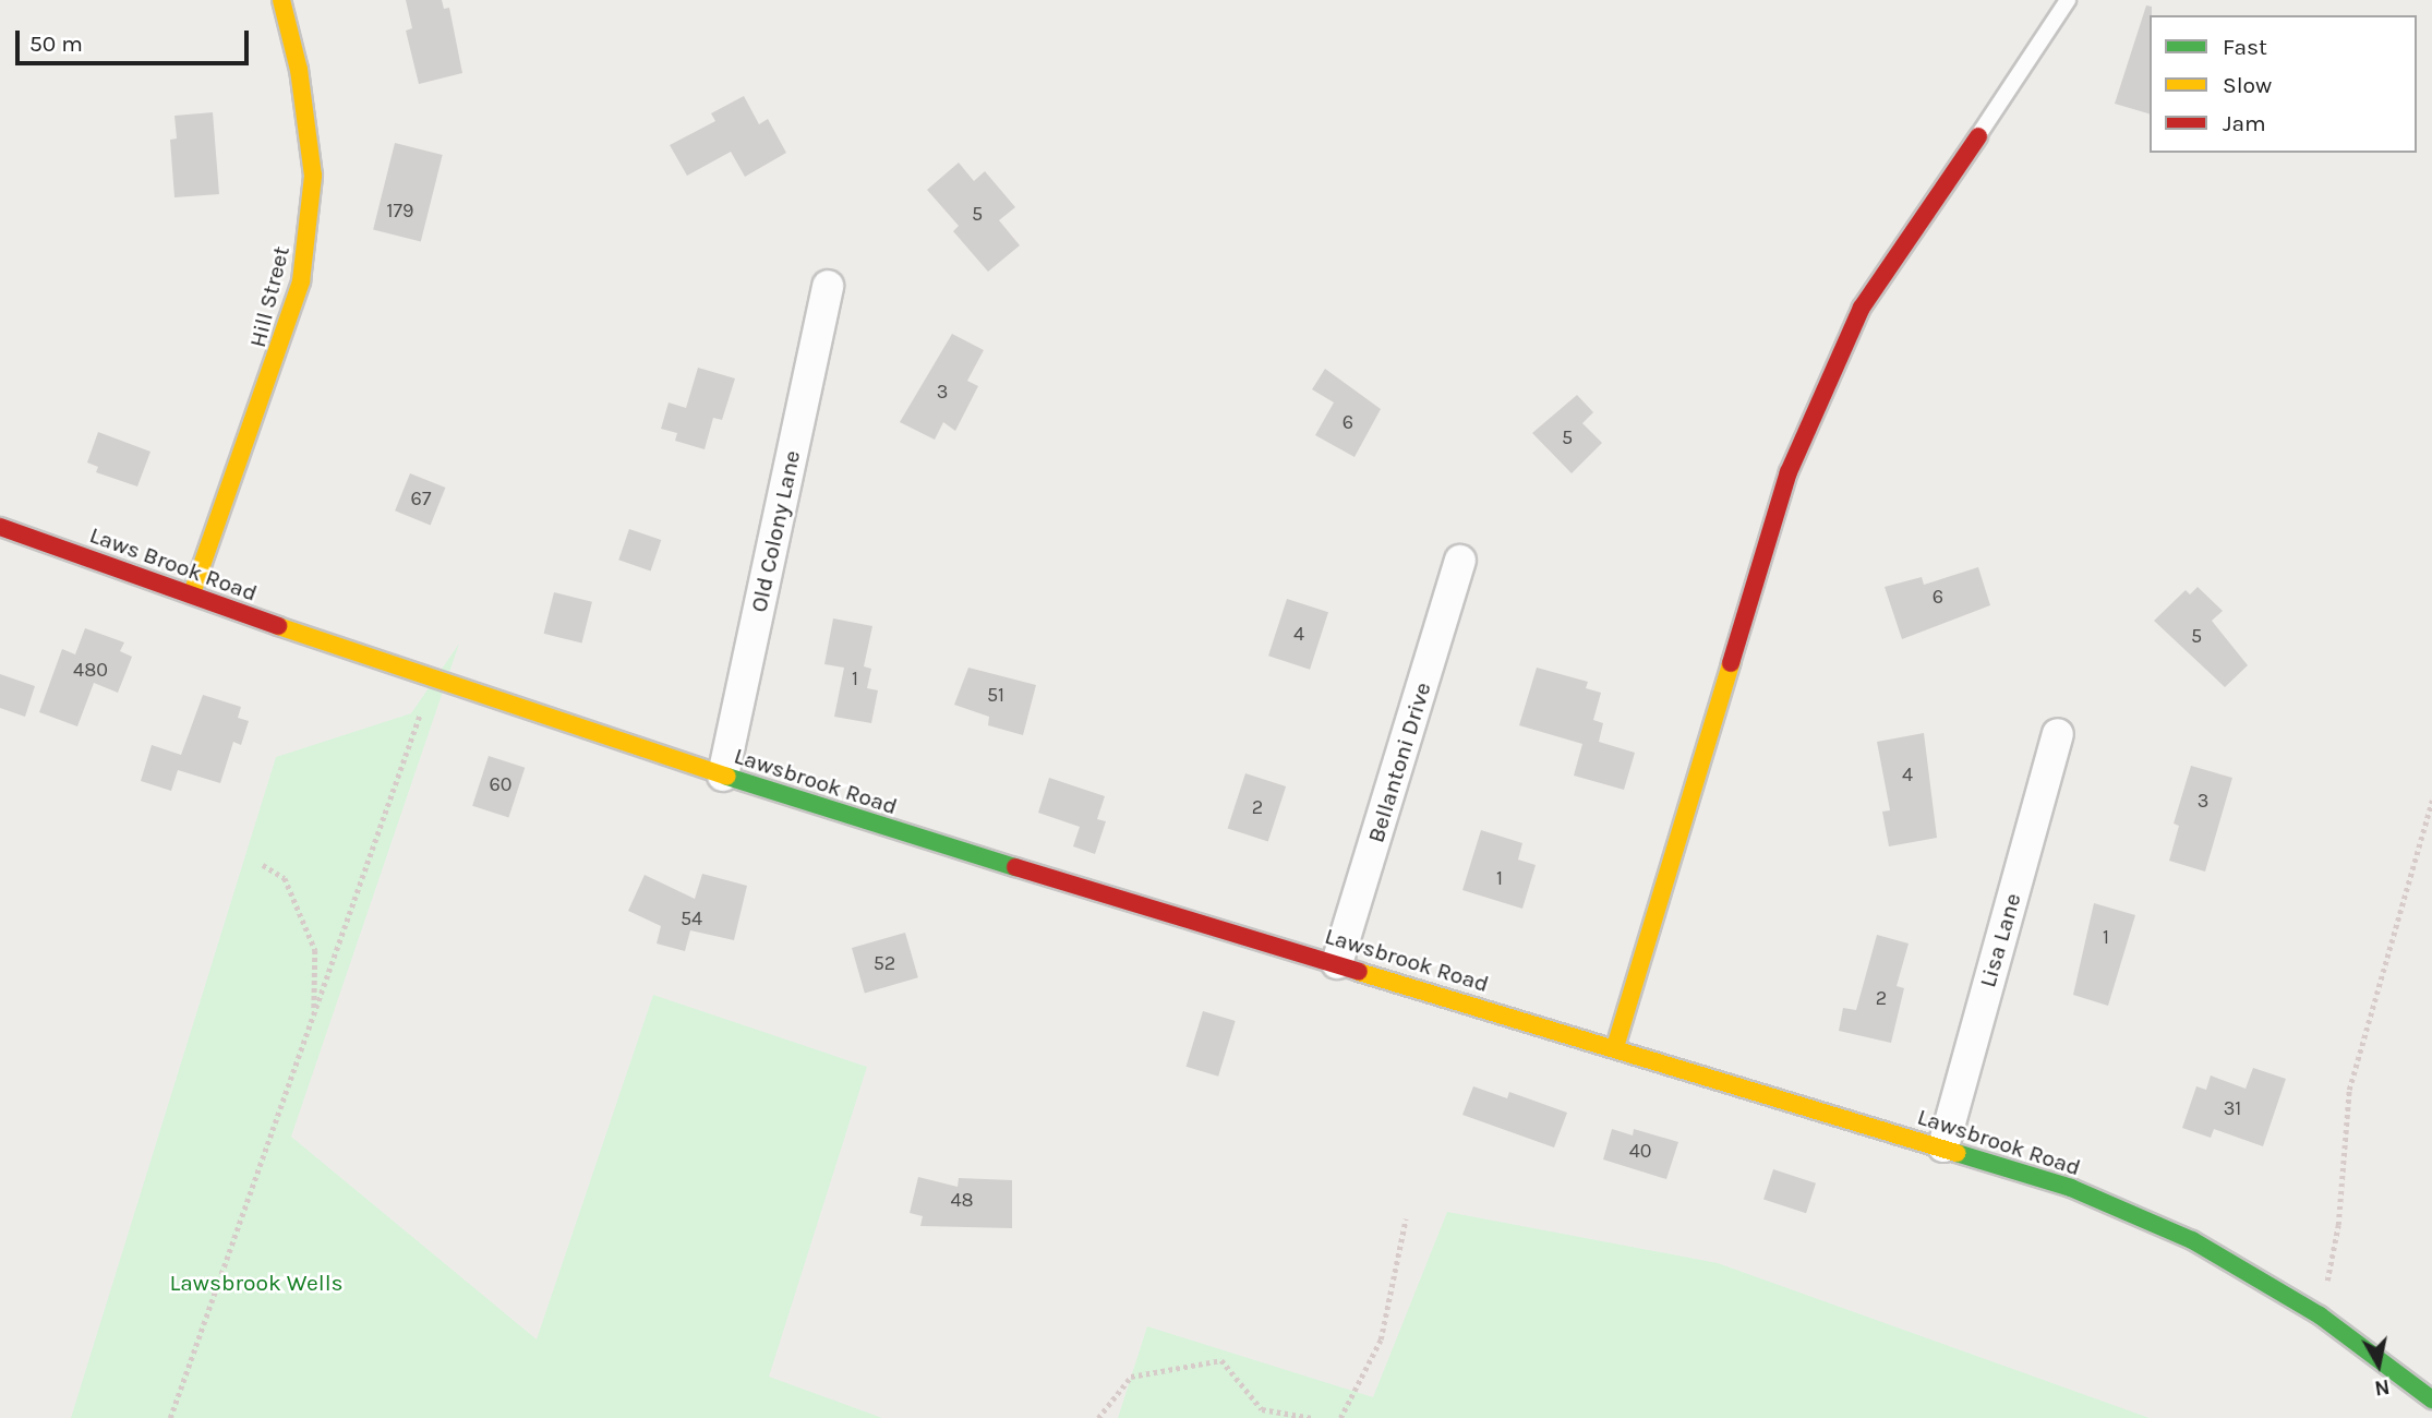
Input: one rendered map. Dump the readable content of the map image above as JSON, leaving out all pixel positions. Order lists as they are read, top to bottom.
{
  "streets": {
    "street": [
      "Hill Street",
      "Old Colony Lane",
      "Laws Brook Road",
      "Bellantoni Drive",
      "Lawsbrook Road",
      "Lisa Lane"
    ]
  },
  "crossings": [
    ["Hill Street", "Laws Brook Road"],
    ["Old Colony Lane", "Lawsbrook Road"],
    ["Laws Brook Road", "Lawsbrook Road"],
    ["Bellantoni Drive", "Lawsbrook Road"],
    ["Lawsbrook Road", "Lisa Lane"]
  ],
  "parks": ["Lawsbrook Wells"],
  "house_numbers": [
    "179",
    "5",
    "3",
    "6",
    "5",
    "67",
    "6",
    "4",
    "5",
    "480",
    "1",
    "51",
    "4",
    "60",
    "3",
    "2",
    "1",
    "54",
    "1",
    "52",
    "2",
    "31",
    "40",
    "48"
  ],
  "legend": ["Fast", "Slow", "Jam"],
  "scale_bar": "50 m",
  "north": "bottom"
}
